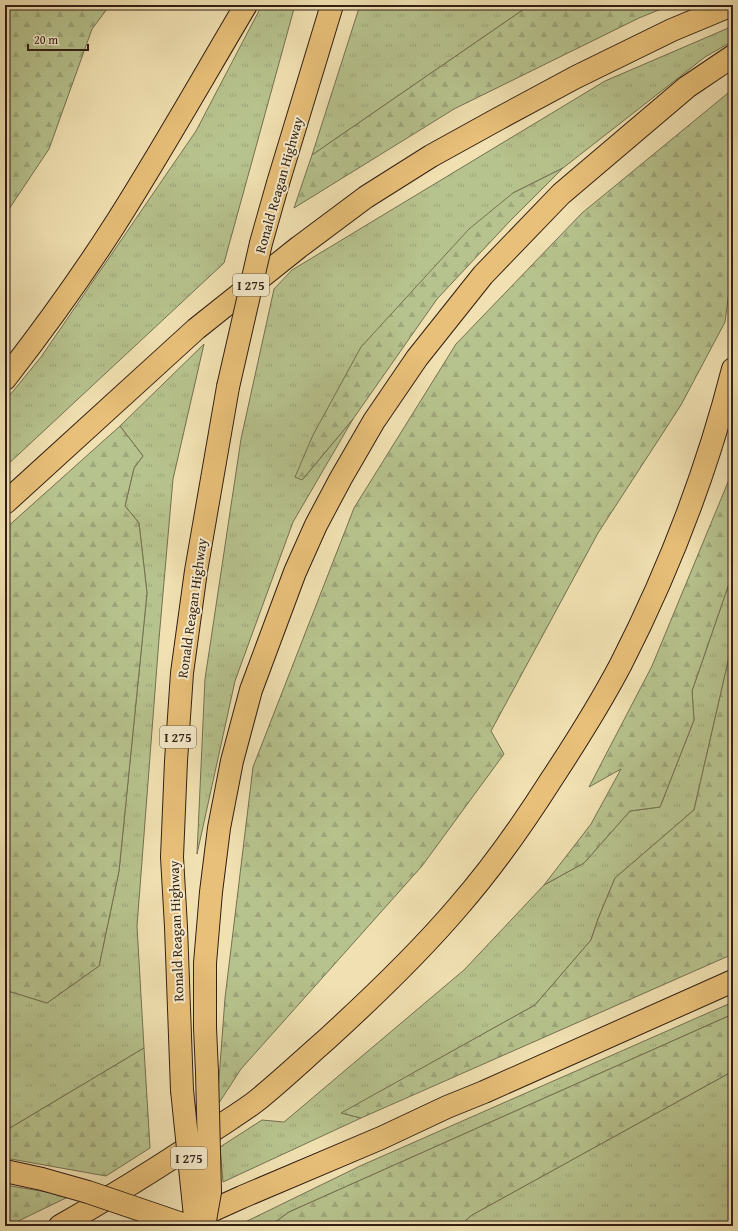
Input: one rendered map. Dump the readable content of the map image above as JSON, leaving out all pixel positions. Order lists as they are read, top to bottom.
{
  "streets": {
    "highway": ["Ronald Reagan Highway", "I 275"]
  },
  "scale_bar": "20 m"
}
